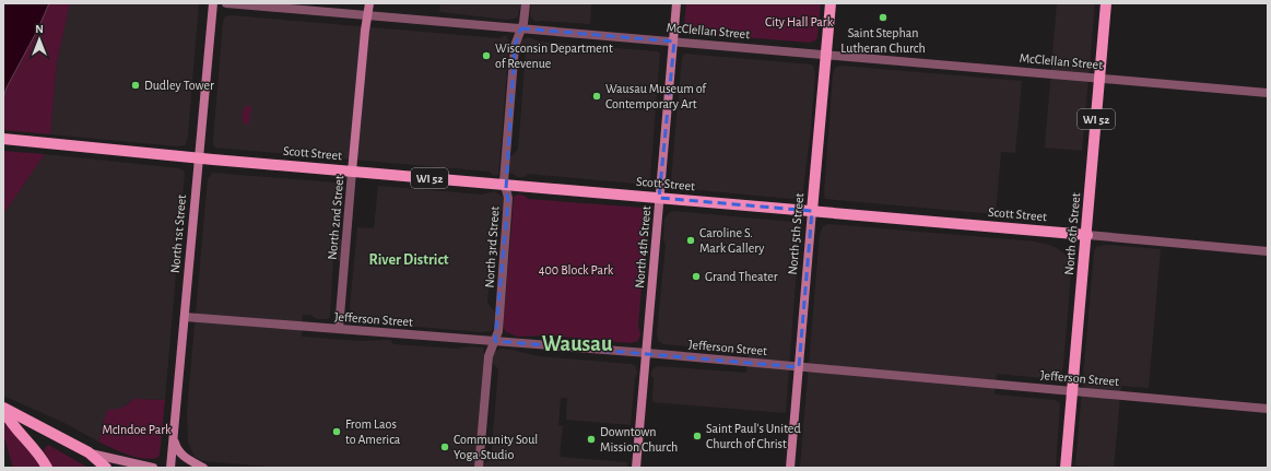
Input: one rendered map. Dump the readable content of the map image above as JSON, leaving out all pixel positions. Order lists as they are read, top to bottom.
{
  "streets": {
    "main road": [
      "WI 52",
      "Scott Street",
      "North 5th Street",
      "North 6th Street"
    ],
    "street": [
      "McClellan Street",
      "North 2nd Street",
      "North 1st Street",
      "North 3rd Street",
      "North 4th Street",
      "Jefferson Street"
    ]
  },
  "crossings": [
    ["McClellan Street", "North 2nd Street"],
    ["McClellan Street", "North 5th Street"],
    ["McClellan Street", "North 6th Street"],
    ["McClellan Street", "North 3rd Street"],
    ["McClellan Street", "North 4th Street"],
    ["Scott Street", "North 2nd Street"],
    ["Scott Street", "North 1st Street"],
    ["Scott Street", "North 5th Street"],
    ["Scott Street", "North 6th Street"],
    ["Scott Street", "North 3rd Street"],
    ["Scott Street", "North 4th Street"],
    ["North 2nd Street", "Jefferson Street"],
    ["North 1st Street", "Jefferson Street"],
    ["North 5th Street", "Jefferson Street"],
    ["North 6th Street", "Jefferson Street"],
    ["North 3rd Street", "Jefferson Street"],
    ["North 4th Street", "Jefferson Street"]
  ],
  "districts": ["River District", "Wausau"],
  "parks": ["City Hall Park", "400 Block Park", "McIndoe Park"],
  "places": [
    "Saint Stephan Lutheran Church",
    "Wisconsin Department of Revenue",
    "Dudley Tower",
    "Wausau Museum of Contemporary Art",
    "Caroline S. Mark Gallery",
    "Grand Theater",
    "From Laos to America",
    "Saint Paul's United Church of Christ",
    "Downtown Mission Church",
    "Community Soul Yoga Studio"
  ],
  "north": "top"
}
